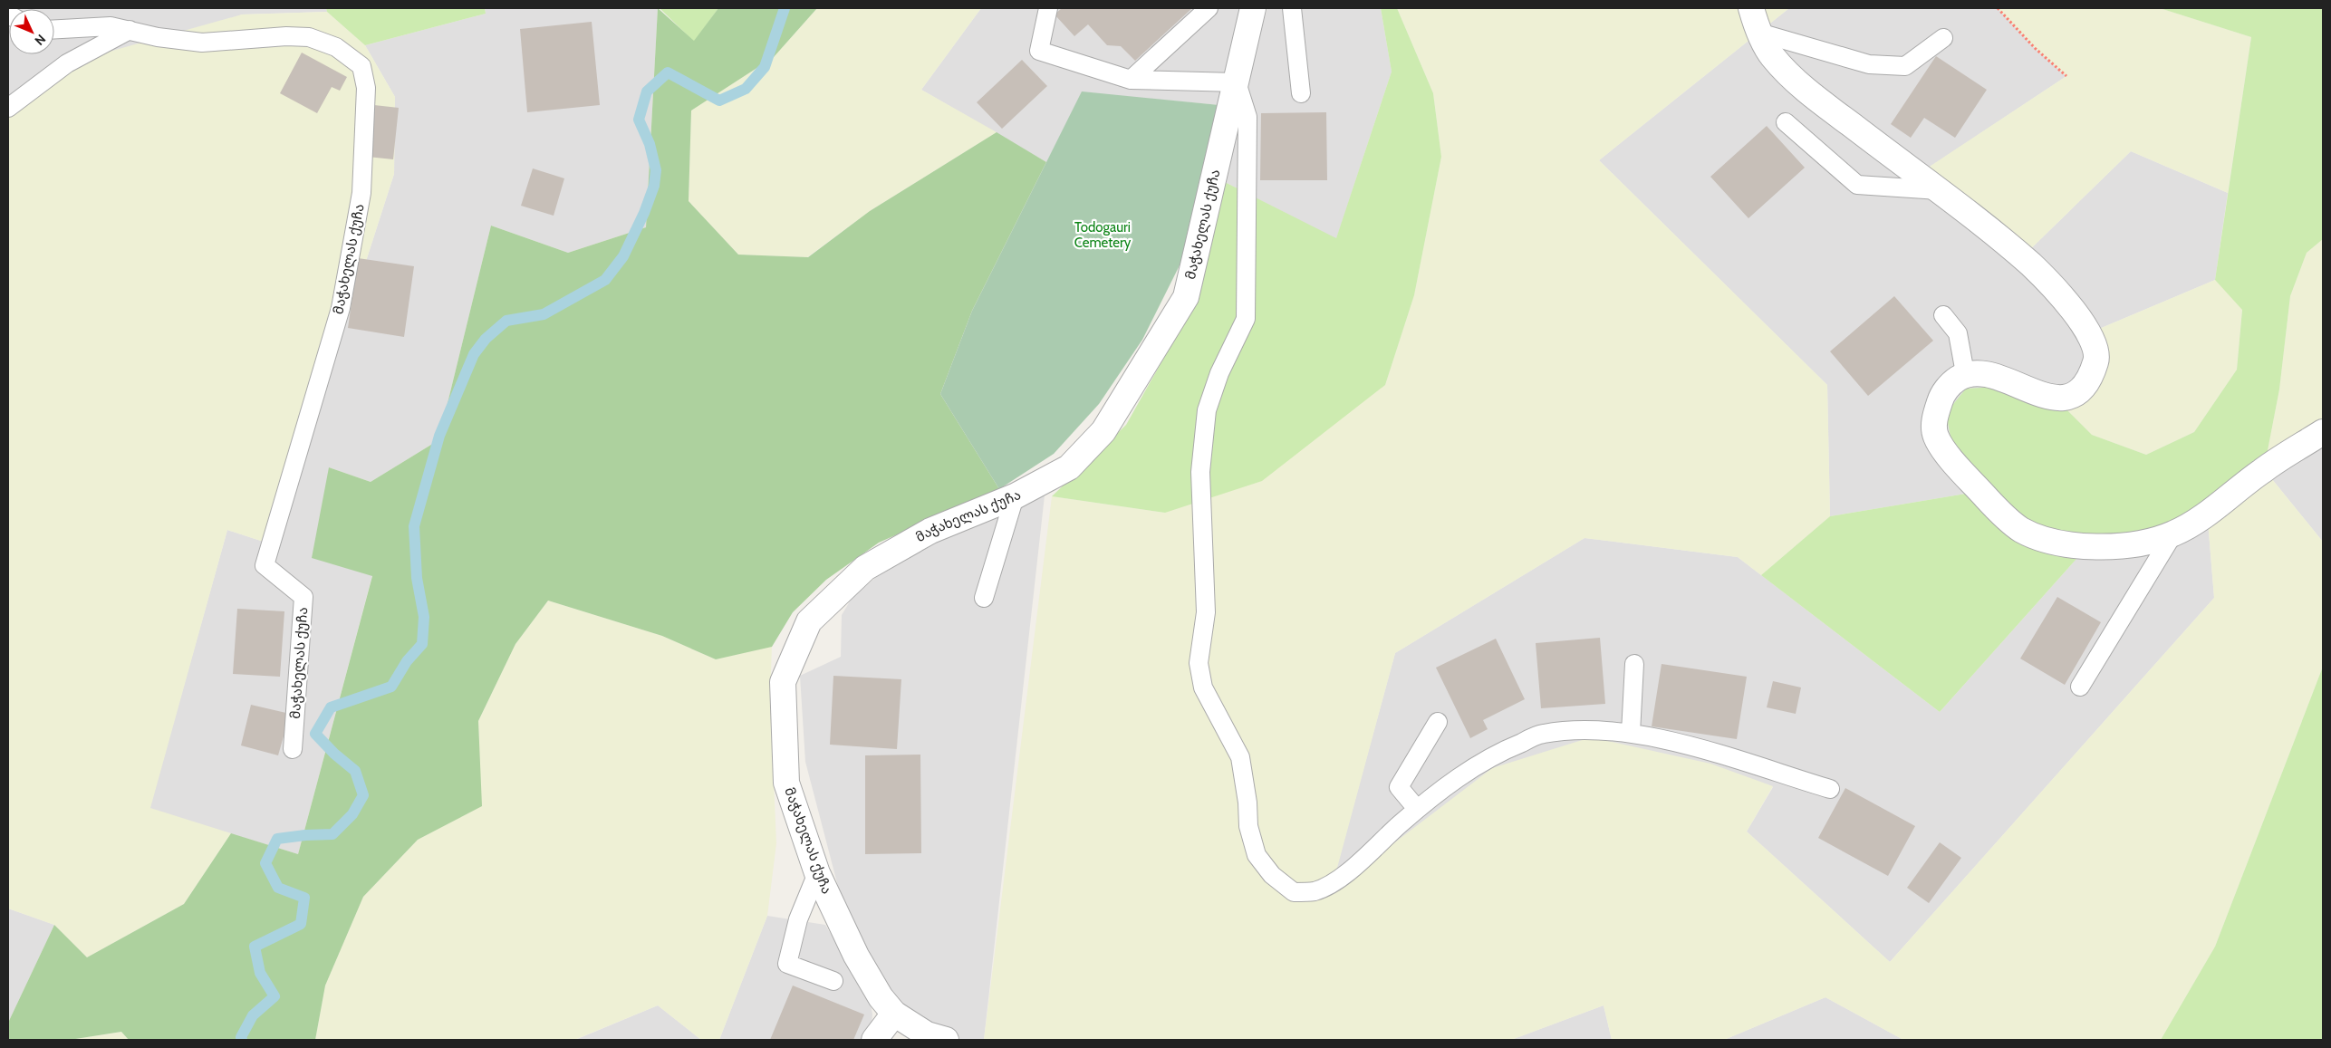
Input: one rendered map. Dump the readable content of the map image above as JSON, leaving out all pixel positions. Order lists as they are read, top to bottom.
{
  "streets": {
    "street": ["მაჭახელას ქუჩა"]
  },
  "parks": ["Todogauri Cemetery"],
  "north": "bottom right"
}
